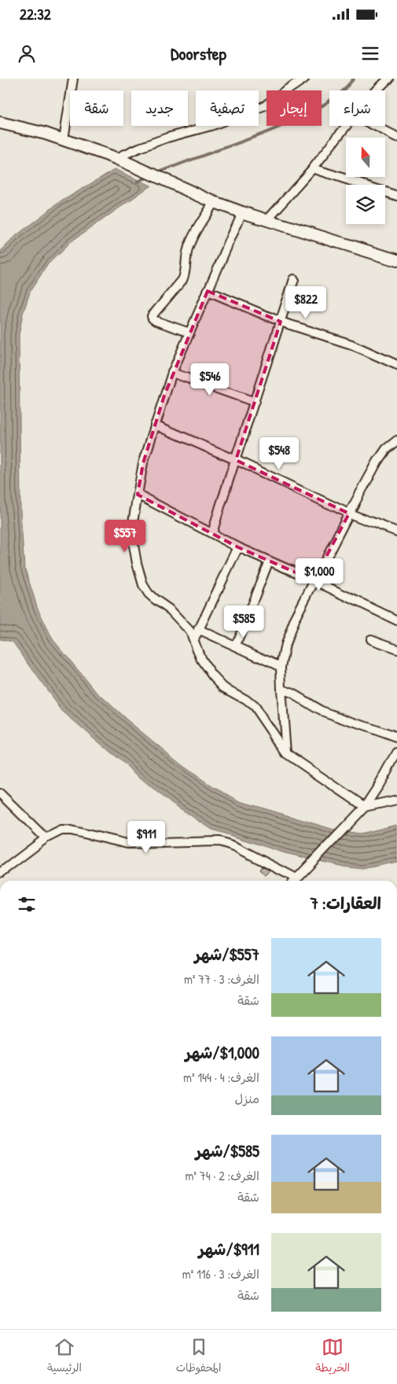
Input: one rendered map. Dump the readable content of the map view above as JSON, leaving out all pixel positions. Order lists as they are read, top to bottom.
{
  "north": "top",
  "page": {
    "status": "22:32",
    "header": "Doorstep",
    "chip": [
      "شراء",
      "إيجار",
      "تصفية",
      "جديد",
      "شقة"
    ],
    "price": [
      "$822",
      "$546",
      "$548",
      "$557",
      "$1,000",
      "$585",
      "$911"
    ],
    "heading": "العقارات: 7",
    "list": [
      {
        "name": "$557/شهر",
        "note": "الغرف: 3 · 77 m² · شقة"
      },
      {
        "name": "$1,000/شهر",
        "note": "الغرف: 4 · 144 m² · منزل"
      },
      {
        "name": "$585/شهر",
        "note": "الغرف: 2 · 74 m² · شقة"
      },
      {
        "name": "$911/شهر",
        "note": "الغرف: 3 · 116 m² · شقة"
      }
    ],
    "tabs": ["الخريطة", "المحفوظات", "الرئيسية"]
  }
}
